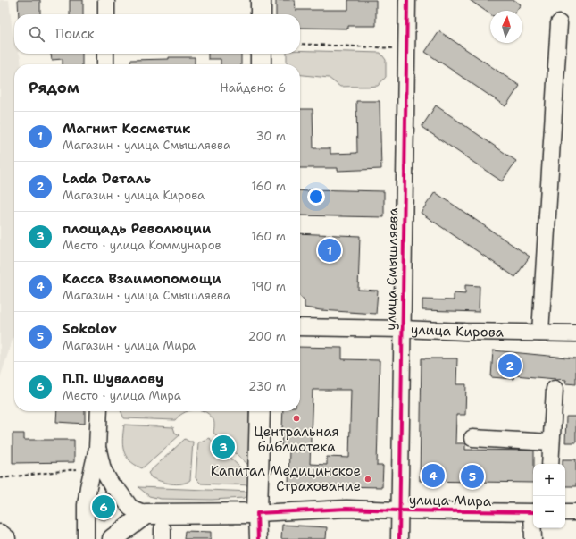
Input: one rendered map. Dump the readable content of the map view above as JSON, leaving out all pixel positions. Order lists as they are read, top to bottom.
{
  "streets": {
    "main road": ["улица Мира"],
    "street": ["улица Смышляева", "улица Кирова"]
  },
  "crossings": [
    ["улица Смышляева", "улица Кирова"],
    ["улица Смышляева", "улица Мира"]
  ],
  "places": ["Центральная библиотека", "Капитал Медицинское Страхование"],
  "north": "top",
  "page": {
    "search": "Поиск",
    "heading": ["Рядом", "Найдено: 6"],
    "list": [
      {
        "mark": "1",
        "name": "Магнит Косметик",
        "note": "Магазин · улица Смышляева",
        "value": "30 m"
      },
      {
        "mark": "2",
        "name": "Lada Dеталь",
        "note": "Магазин · улица Кирова",
        "value": "160 m"
      },
      {
        "mark": "3",
        "name": "площадь Революции",
        "note": "Место · улица Коммунаров",
        "value": "160 m"
      },
      {
        "mark": "4",
        "name": "Касса Взаимопомощи",
        "note": "Магазин · улица Смышляева",
        "value": "190 m"
      },
      {
        "mark": "5",
        "name": "Sokolov",
        "note": "Магазин · улица Мира",
        "value": "200 m"
      },
      {
        "mark": "6",
        "name": "П.П. Шувалову",
        "note": "Место · улица Мира",
        "value": "230 m"
      }
    ],
    "pins": [
      "1",
      "2",
      "3",
      "4",
      "5",
      "6"
    ],
    "map_buttons": ["+", "−"]
  }
}
